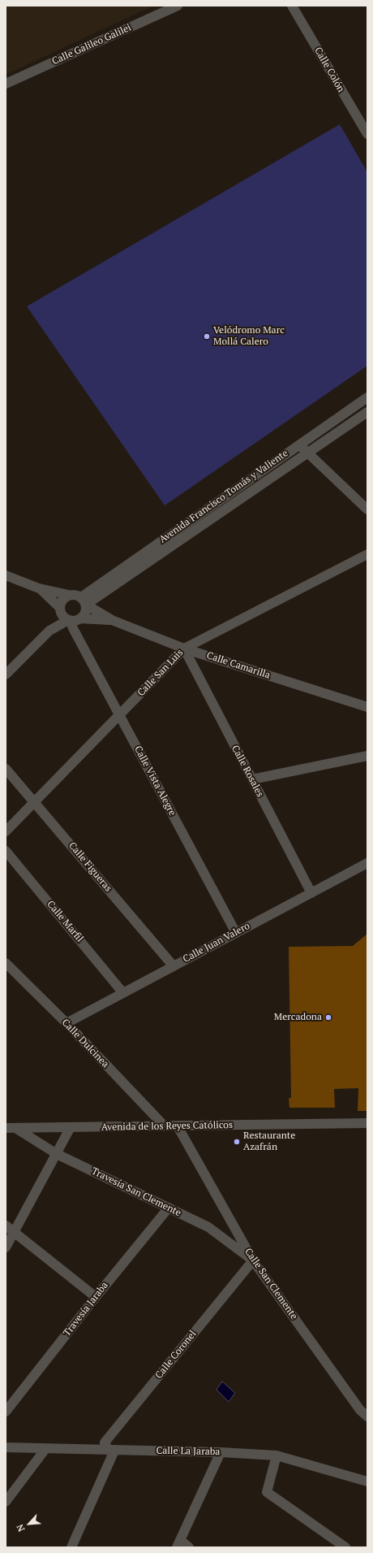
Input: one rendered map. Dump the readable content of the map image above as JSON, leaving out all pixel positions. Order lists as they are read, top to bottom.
{
  "streets": {
    "street": [
      "Calle Galileo Galilei",
      "Calle Colón",
      "Avenida Francisco Tomás y Valiente",
      "Calle Camarilla",
      "Calle San Luis",
      "Calle Rosales",
      "Calle Vista Alegre",
      "Calle Figueras",
      "Calle Marfil",
      "Calle Juan Valero",
      "Calle Dulcinea",
      "Avenida de los Reyes Católicos",
      "Travesía San Clemente",
      "Calle San Clemente",
      "Travesía Jaraba",
      "Calle Coronel",
      "Calle La Jaraba"
    ]
  },
  "crossings": [
    ["Avenida Francisco Tomás y Valiente", "Calle Camarilla"],
    ["Avenida Francisco Tomás y Valiente", "Calle Vista Alegre"],
    ["Calle Camarilla", "Calle San Luis"],
    ["Calle Camarilla", "Calle Rosales"],
    ["Calle Camarilla", "Calle Vista Alegre"],
    ["Calle San Luis", "Calle Rosales"],
    ["Calle San Luis", "Calle Vista Alegre"],
    ["Calle San Luis", "Calle Figueras"],
    ["Calle Rosales", "Calle Juan Valero"],
    ["Calle Vista Alegre", "Calle Juan Valero"],
    ["Calle Figueras", "Calle Juan Valero"],
    ["Calle Marfil", "Calle Juan Valero"],
    ["Calle Juan Valero", "Calle Dulcinea"],
    ["Calle Dulcinea", "Avenida de los Reyes Católicos"],
    ["Avenida de los Reyes Católicos", "Travesía San Clemente"],
    ["Avenida de los Reyes Católicos", "Calle San Clemente"],
    ["Travesía San Clemente", "Calle San Clemente"],
    ["Travesía San Clemente", "Travesía Jaraba"],
    ["Travesía San Clemente", "Calle Coronel"],
    ["Calle San Clemente", "Calle Coronel"],
    ["Calle Coronel", "Calle La Jaraba"]
  ],
  "places": ["Velódromo Marc Mollá Calero", "Mercadona", "Restaurante Azafrán"],
  "north": "bottom left"
}
